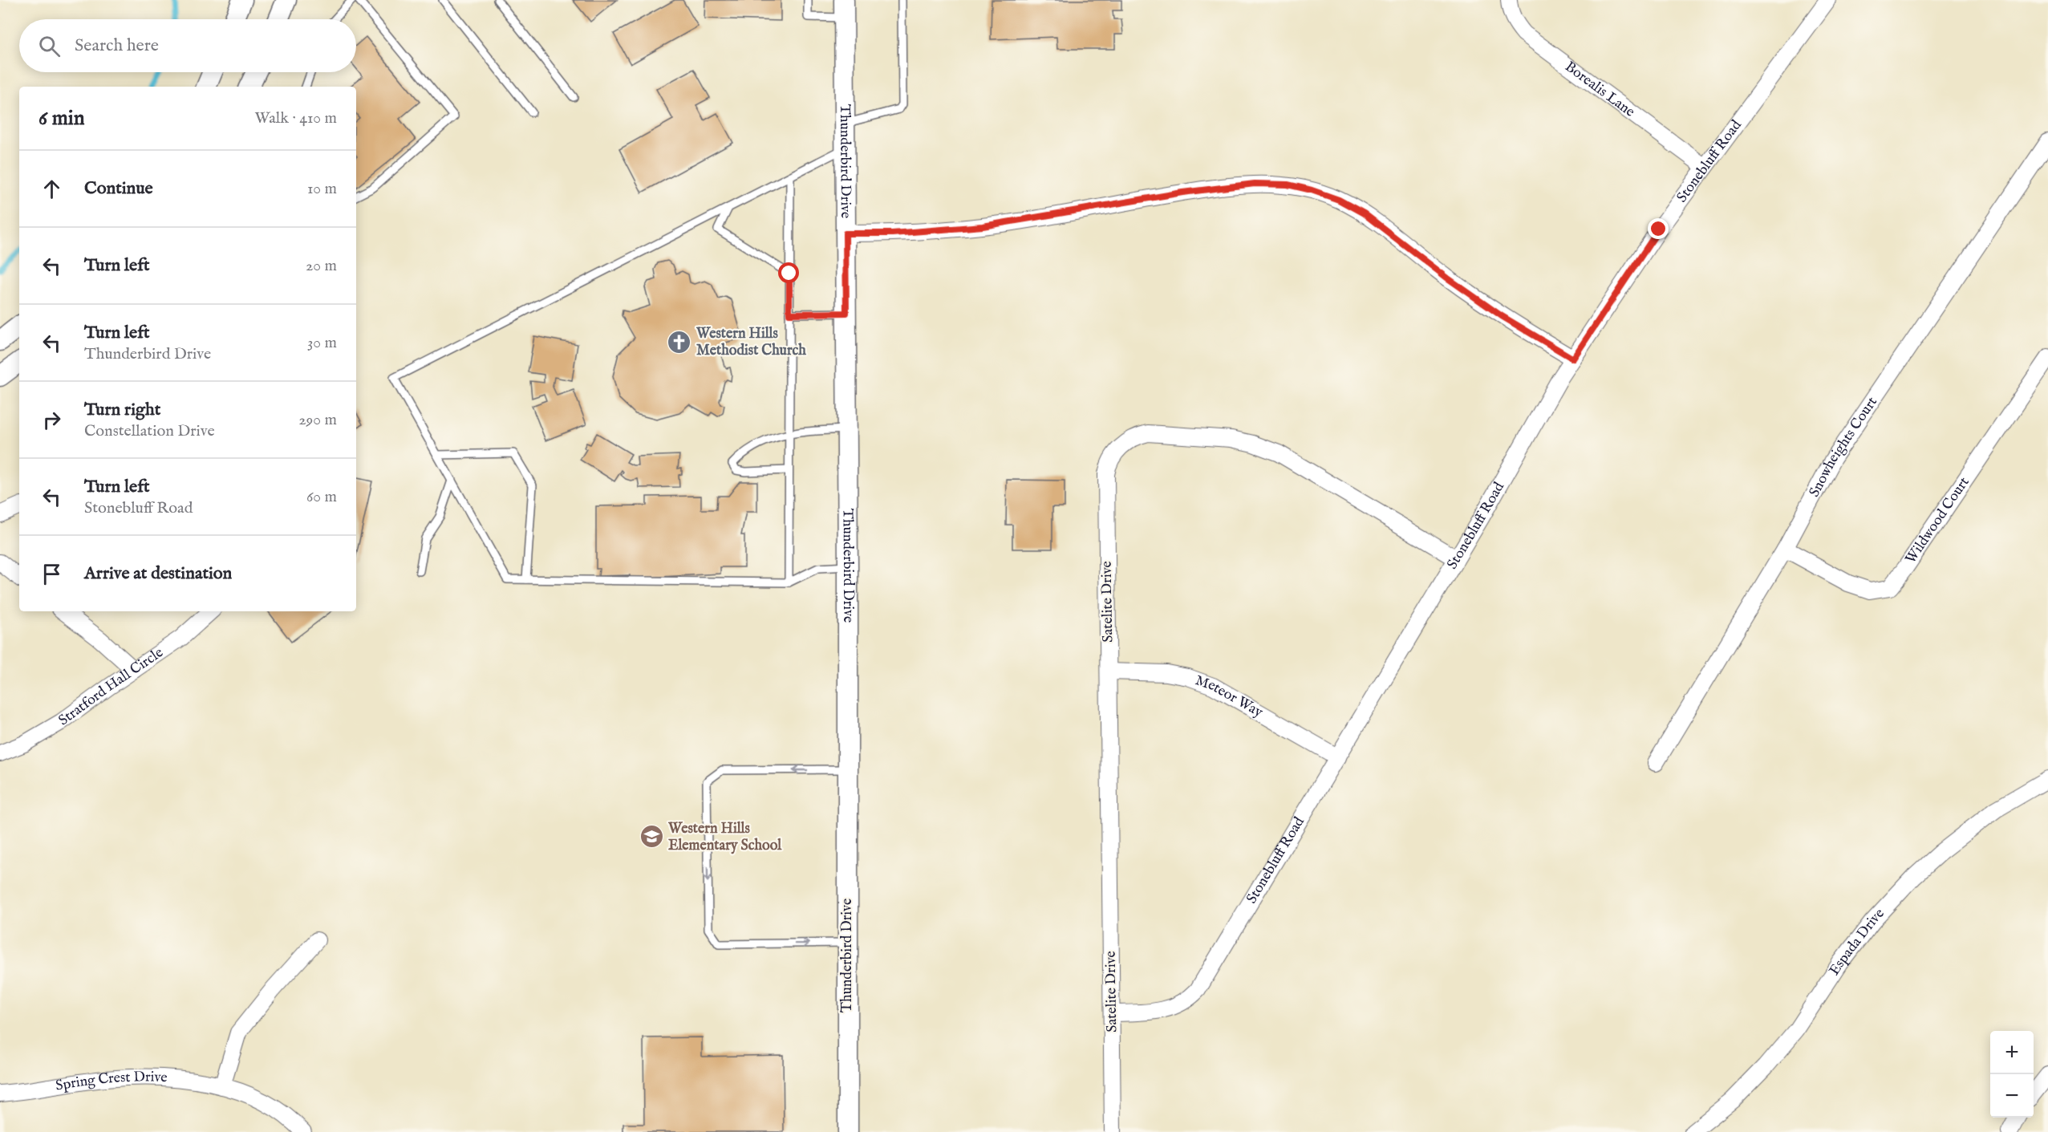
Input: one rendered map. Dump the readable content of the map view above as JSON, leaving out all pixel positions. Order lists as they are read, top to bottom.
{
  "streets": {
    "street": [
      "Borealis Lane",
      "Stonebluff Road",
      "Thunderbird Drive",
      "Snowheights Court",
      "Wildwood Court",
      "Satelite Drive",
      "Stratford Hall Circle",
      "Meteor Way",
      "Espada Drive",
      "Spring Crest Drive"
    ]
  },
  "crossings": [
    ["Borealis Lane", "Stonebluff Road"],
    ["Stonebluff Road", "Satelite Drive"],
    ["Stonebluff Road", "Meteor Way"],
    ["Snowheights Court", "Wildwood Court"],
    ["Satelite Drive", "Meteor Way"]
  ],
  "places": {
    "church": ["Western Hills Methodist Church"],
    "school or university": ["Western Hills Elementary School"]
  },
  "page": {
    "search": "Search here",
    "heading": ["6 min", "Walk · 410 m"],
    "list": [
      ["Continue", "10 m"],
      ["Turn left", "20 m"],
      ["Turn left", "Thunderbird Drive", "30 m"],
      ["Turn right", "Constellation Drive", "290 m"],
      ["Turn left", "Stonebluff Road", "60 m"],
      "Arrive at destination"
    ],
    "map_buttons": ["+", "−"]
  }
}
